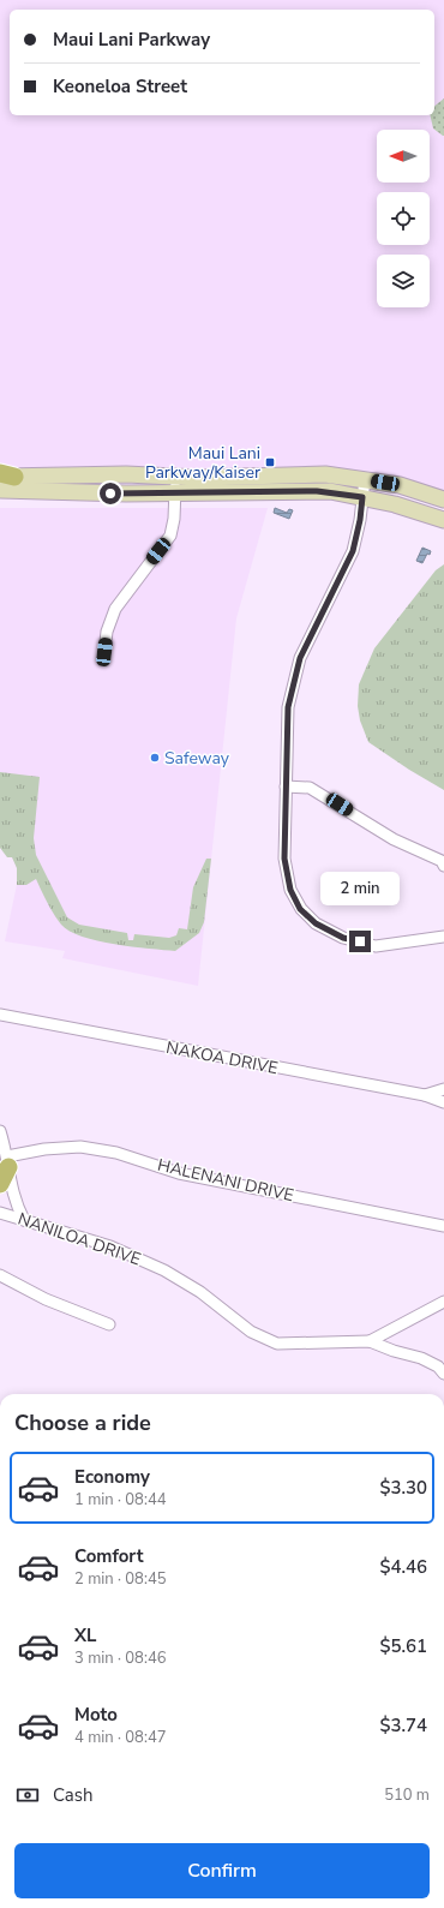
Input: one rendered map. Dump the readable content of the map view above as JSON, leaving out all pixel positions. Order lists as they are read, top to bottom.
{
  "streets": {
    "street": ["NAKOA DRIVE", "HALENANI DRIVE", "NANILOA DRIVE"]
  },
  "places": {
    "transit": ["Maui Lani Parkway/Kaiser"],
    "other": ["Safeway"]
  },
  "north": "left",
  "page": {
    "banner": ["Maui Lani Parkway", "Keoneloa Street"],
    "bubble": "2 min",
    "heading": "Choose a ride",
    "list": [
      {
        "name": "Economy",
        "note": "1 min · 08:44",
        "value": "$3.30"
      },
      {
        "name": "Comfort",
        "note": "2 min · 08:45",
        "value": "$4.46"
      },
      {
        "name": "XL",
        "note": "3 min · 08:46",
        "value": "$5.61"
      },
      {
        "name": "Moto",
        "note": "4 min · 08:47",
        "value": "$3.74"
      }
    ],
    "pay": ["Cash", "510 m"],
    "buttons": "Confirm"
  }
}
